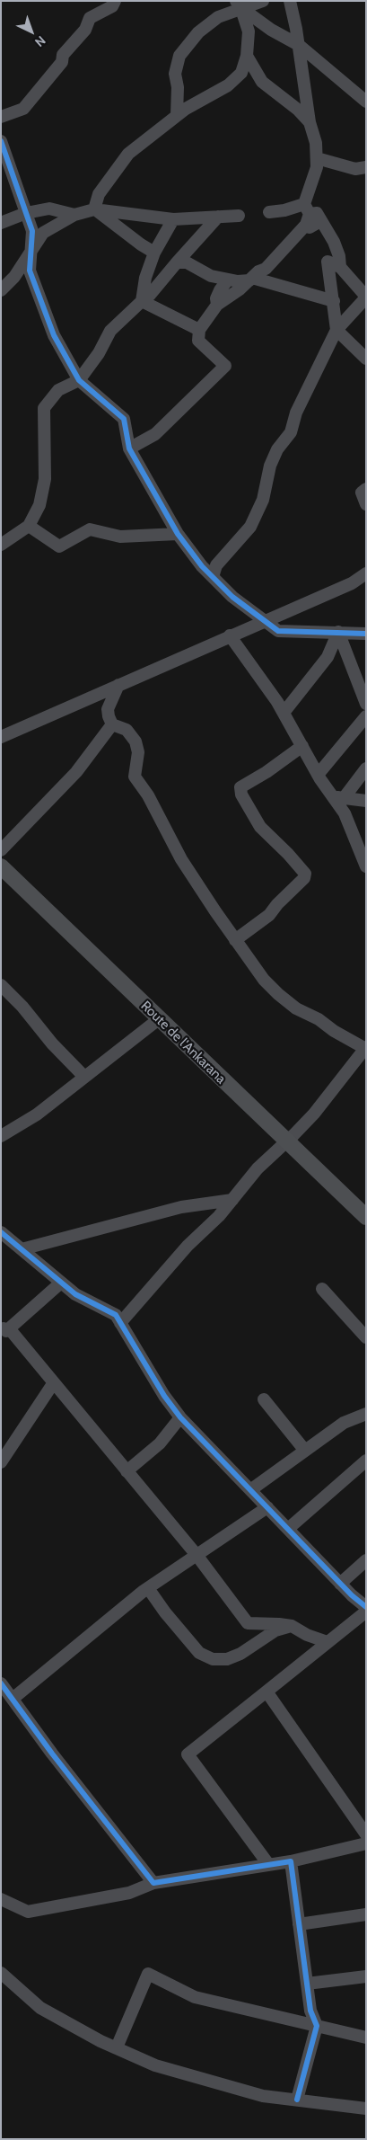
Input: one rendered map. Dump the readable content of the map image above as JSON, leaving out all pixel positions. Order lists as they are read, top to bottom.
{
  "streets": {
    "main road": ["Route de l'Ankarana"]
  },
  "north": "bottom right"
}
